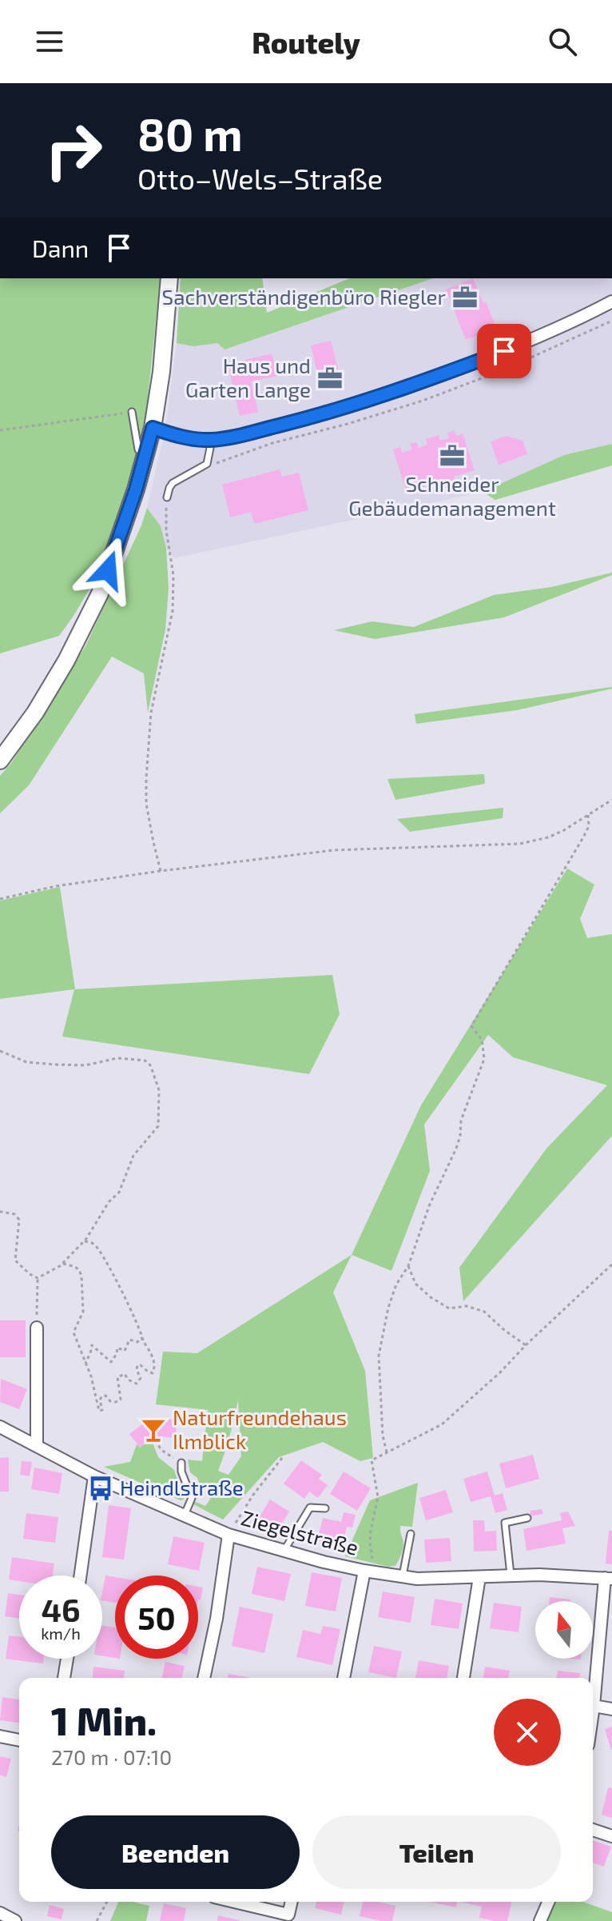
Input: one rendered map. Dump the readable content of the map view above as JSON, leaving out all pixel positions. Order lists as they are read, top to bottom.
{
  "streets": {
    "street": ["Ziegelstraße"]
  },
  "places": {
    "office": ["Sachverständigenbüro Riegler", "Haus und Garten Lange", "Schneider Gebäudemanagement"],
    "bar": ["Naturfreundehaus Ilmblick"],
    "bus stop": ["Heindlstraße"]
  },
  "north": "top",
  "page": {
    "header": "Routely",
    "turn": ["80 m", "Otto–Wels–Straße"],
    "then": "Dann",
    "speed": "46 km/h",
    "limit": "50",
    "heading": ["1 Min.", "270 m · 07:10"],
    "buttons": ["Beenden", "Teilen"]
  }
}
